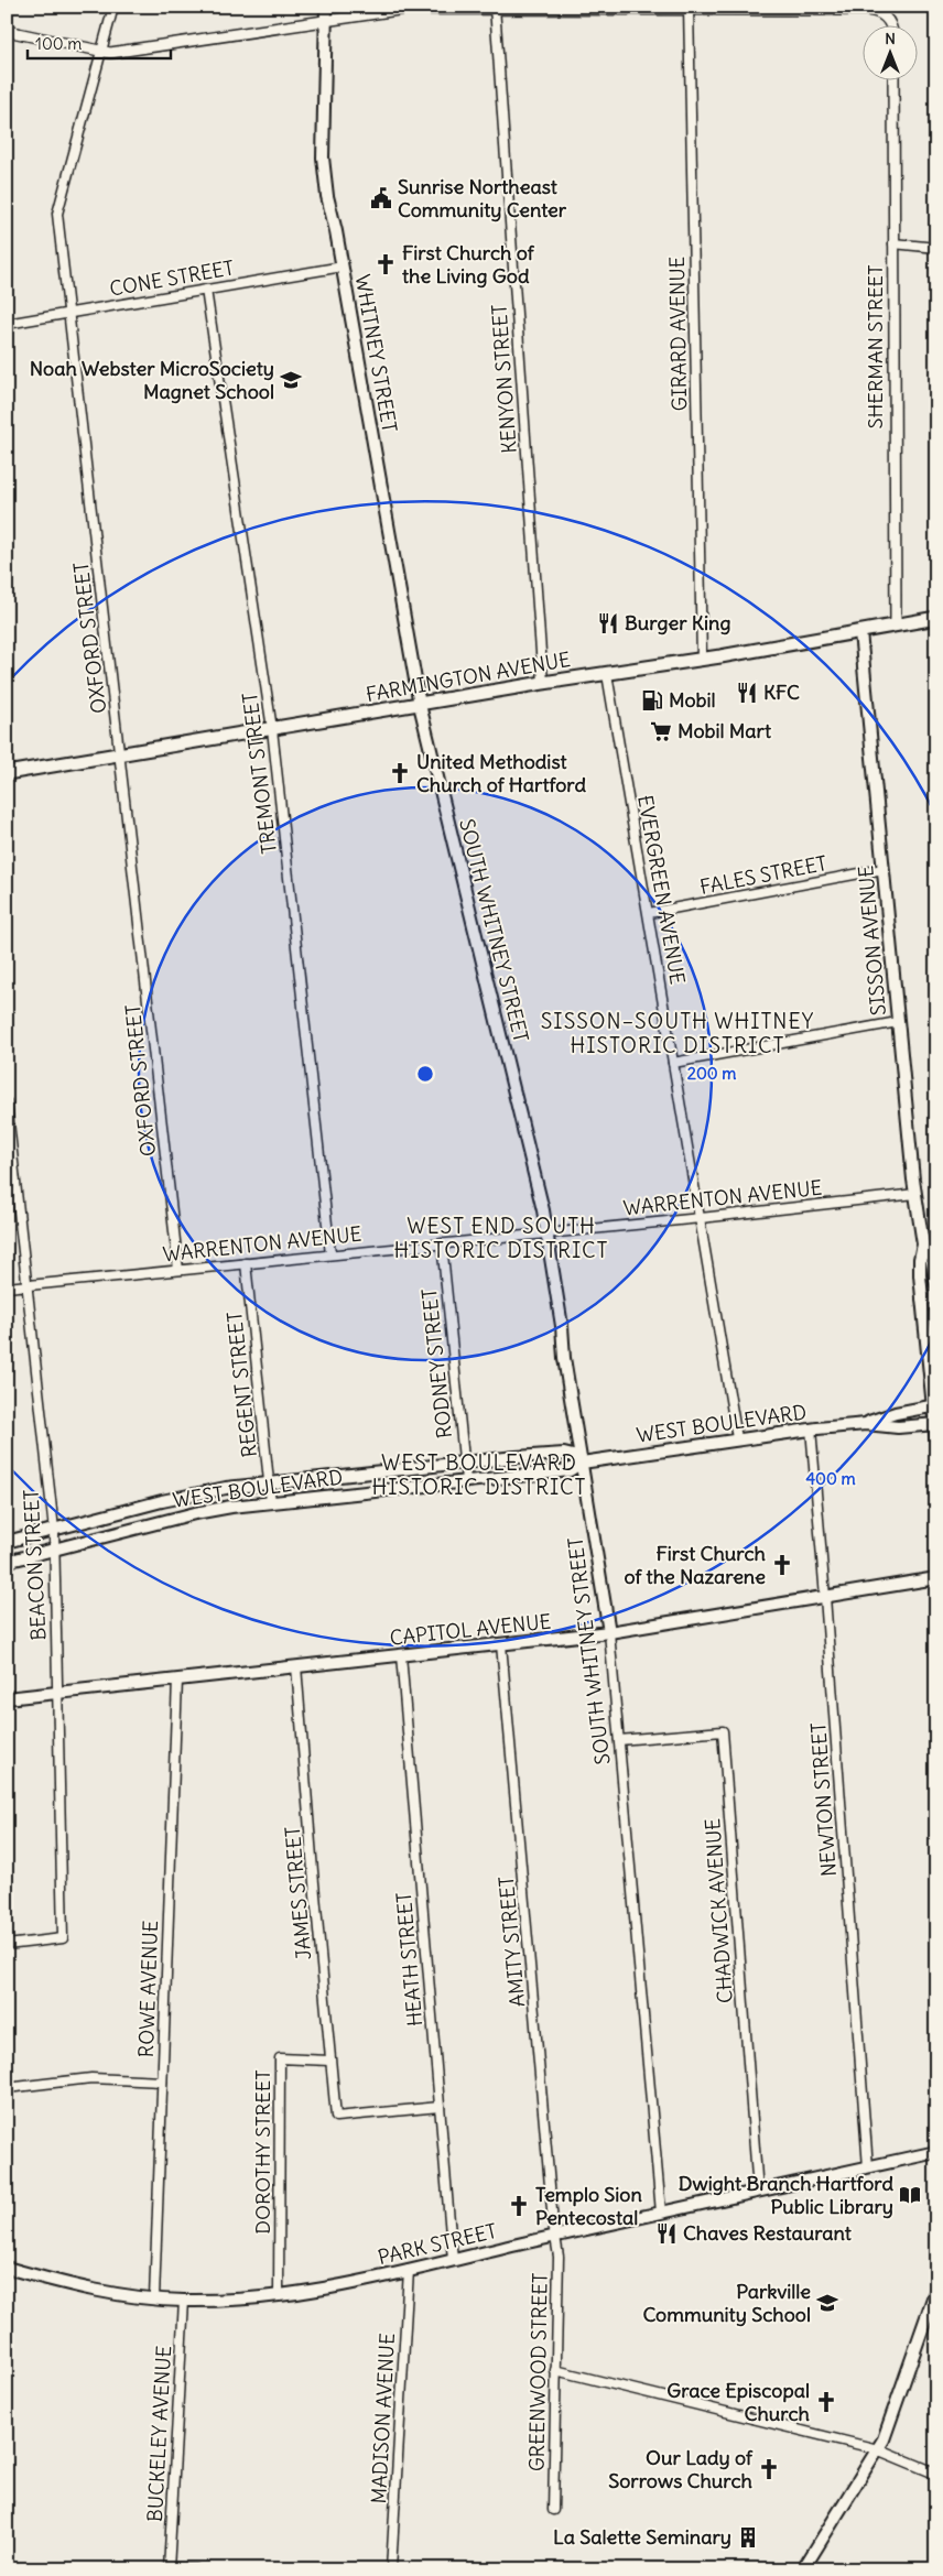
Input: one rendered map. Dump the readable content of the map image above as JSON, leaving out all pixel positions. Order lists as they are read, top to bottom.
{
  "streets": {
    "main road": [
      "WHITNEY STREET",
      "FARMINGTON AVENUE",
      "SOUTH WHITNEY STREET",
      "SISSON AVENUE",
      "WEST BOULEVARD",
      "CAPITOL AVENUE",
      "PARK STREET"
    ],
    "street": [
      "CONE STREET",
      "GIRARD AVENUE",
      "SHERMAN STREET",
      "KENYON STREET",
      "OXFORD STREET",
      "TREMONT STREET",
      "FALES STREET",
      "EVERGREEN AVENUE",
      "WARRENTON AVENUE",
      "RODNEY STREET",
      "REGENT STREET",
      "BEACON STREET",
      "NEWTON STREET",
      "JAMES STREET",
      "CHADWICK AVENUE",
      "AMITY STREET",
      "HEATH STREET",
      "ROWE AVENUE",
      "DOROTHY STREET",
      "GREENWOOD STREET",
      "MADISON AVENUE",
      "BUCKELEY AVENUE"
    ]
  },
  "crossings": [
    ["CONE STREET", "WHITNEY STREET"],
    ["CONE STREET", "OXFORD STREET"],
    ["CONE STREET", "TREMONT STREET"],
    ["GIRARD AVENUE", "FARMINGTON AVENUE"],
    ["SHERMAN STREET", "FARMINGTON AVENUE"],
    ["WHITNEY STREET", "FARMINGTON AVENUE"],
    ["WHITNEY STREET", "SOUTH WHITNEY STREET"],
    ["KENYON STREET", "FARMINGTON AVENUE"],
    ["OXFORD STREET", "FARMINGTON AVENUE"],
    ["OXFORD STREET", "WARRENTON AVENUE"],
    ["FARMINGTON AVENUE", "TREMONT STREET"],
    ["FARMINGTON AVENUE", "EVERGREEN AVENUE"],
    ["FARMINGTON AVENUE", "SOUTH WHITNEY STREET"],
    ["FARMINGTON AVENUE", "SISSON AVENUE"],
    ["TREMONT STREET", "WARRENTON AVENUE"],
    ["FALES STREET", "EVERGREEN AVENUE"],
    ["FALES STREET", "SISSON AVENUE"],
    ["EVERGREEN AVENUE", "WARRENTON AVENUE"],
    ["EVERGREEN AVENUE", "WEST BOULEVARD"],
    ["SOUTH WHITNEY STREET", "WARRENTON AVENUE"],
    ["SOUTH WHITNEY STREET", "WEST BOULEVARD"],
    ["SOUTH WHITNEY STREET", "CAPITOL AVENUE"],
    ["SOUTH WHITNEY STREET", "CHADWICK AVENUE"],
    ["SOUTH WHITNEY STREET", "PARK STREET"],
    ["SISSON AVENUE", "WARRENTON AVENUE"],
    ["SISSON AVENUE", "WEST BOULEVARD"],
    ["WARRENTON AVENUE", "RODNEY STREET"],
    ["WARRENTON AVENUE", "REGENT STREET"],
    ["WARRENTON AVENUE", "BEACON STREET"],
    ["RODNEY STREET", "WEST BOULEVARD"],
    ["REGENT STREET", "WEST BOULEVARD"],
    ["WEST BOULEVARD", "BEACON STREET"],
    ["WEST BOULEVARD", "NEWTON STREET"],
    ["BEACON STREET", "CAPITOL AVENUE"],
    ["CAPITOL AVENUE", "NEWTON STREET"],
    ["CAPITOL AVENUE", "JAMES STREET"],
    ["CAPITOL AVENUE", "AMITY STREET"],
    ["CAPITOL AVENUE", "HEATH STREET"],
    ["CAPITOL AVENUE", "ROWE AVENUE"],
    ["NEWTON STREET", "PARK STREET"],
    ["JAMES STREET", "HEATH STREET"],
    ["JAMES STREET", "DOROTHY STREET"],
    ["CHADWICK AVENUE", "PARK STREET"],
    ["AMITY STREET", "PARK STREET"],
    ["AMITY STREET", "GREENWOOD STREET"],
    ["HEATH STREET", "PARK STREET"],
    ["ROWE AVENUE", "PARK STREET"],
    ["DOROTHY STREET", "PARK STREET"],
    ["PARK STREET", "GREENWOOD STREET"],
    ["PARK STREET", "MADISON AVENUE"],
    ["PARK STREET", "BUCKELEY AVENUE"]
  ],
  "districts": ["SISSON–SOUTH WHITNEY HISTORIC DISTRICT", "WEST END SOUTH HISTORIC DISTRICT", "WEST BOULEVARD HISTORIC DISTRICT"],
  "places": {
    "public building": ["Sunrise Northeast Community Center"],
    "church": [
      "First Church of the Living God",
      "United Methodist Church of Hartford",
      "First Church of the Nazarene",
      "Templo Sion Pentecostal",
      "Grace Episcopal Church",
      "Our Lady of Sorrows Church"
    ],
    "school or university": ["Noah Webster MicroSociety Magnet School", "Parkville Community School"],
    "restaurant": ["Burger King", "KFC", "Chaves Restaurant"],
    "fuel station": ["Mobil"],
    "supermarket": ["Mobil Mart"],
    "library": ["Dwight Branch Hartford Public Library"],
    "building": ["La Salette Seminary"]
  },
  "scale_bar": "100 m",
  "north": "top",
  "rings": ["200 m", "400 m"]
}
